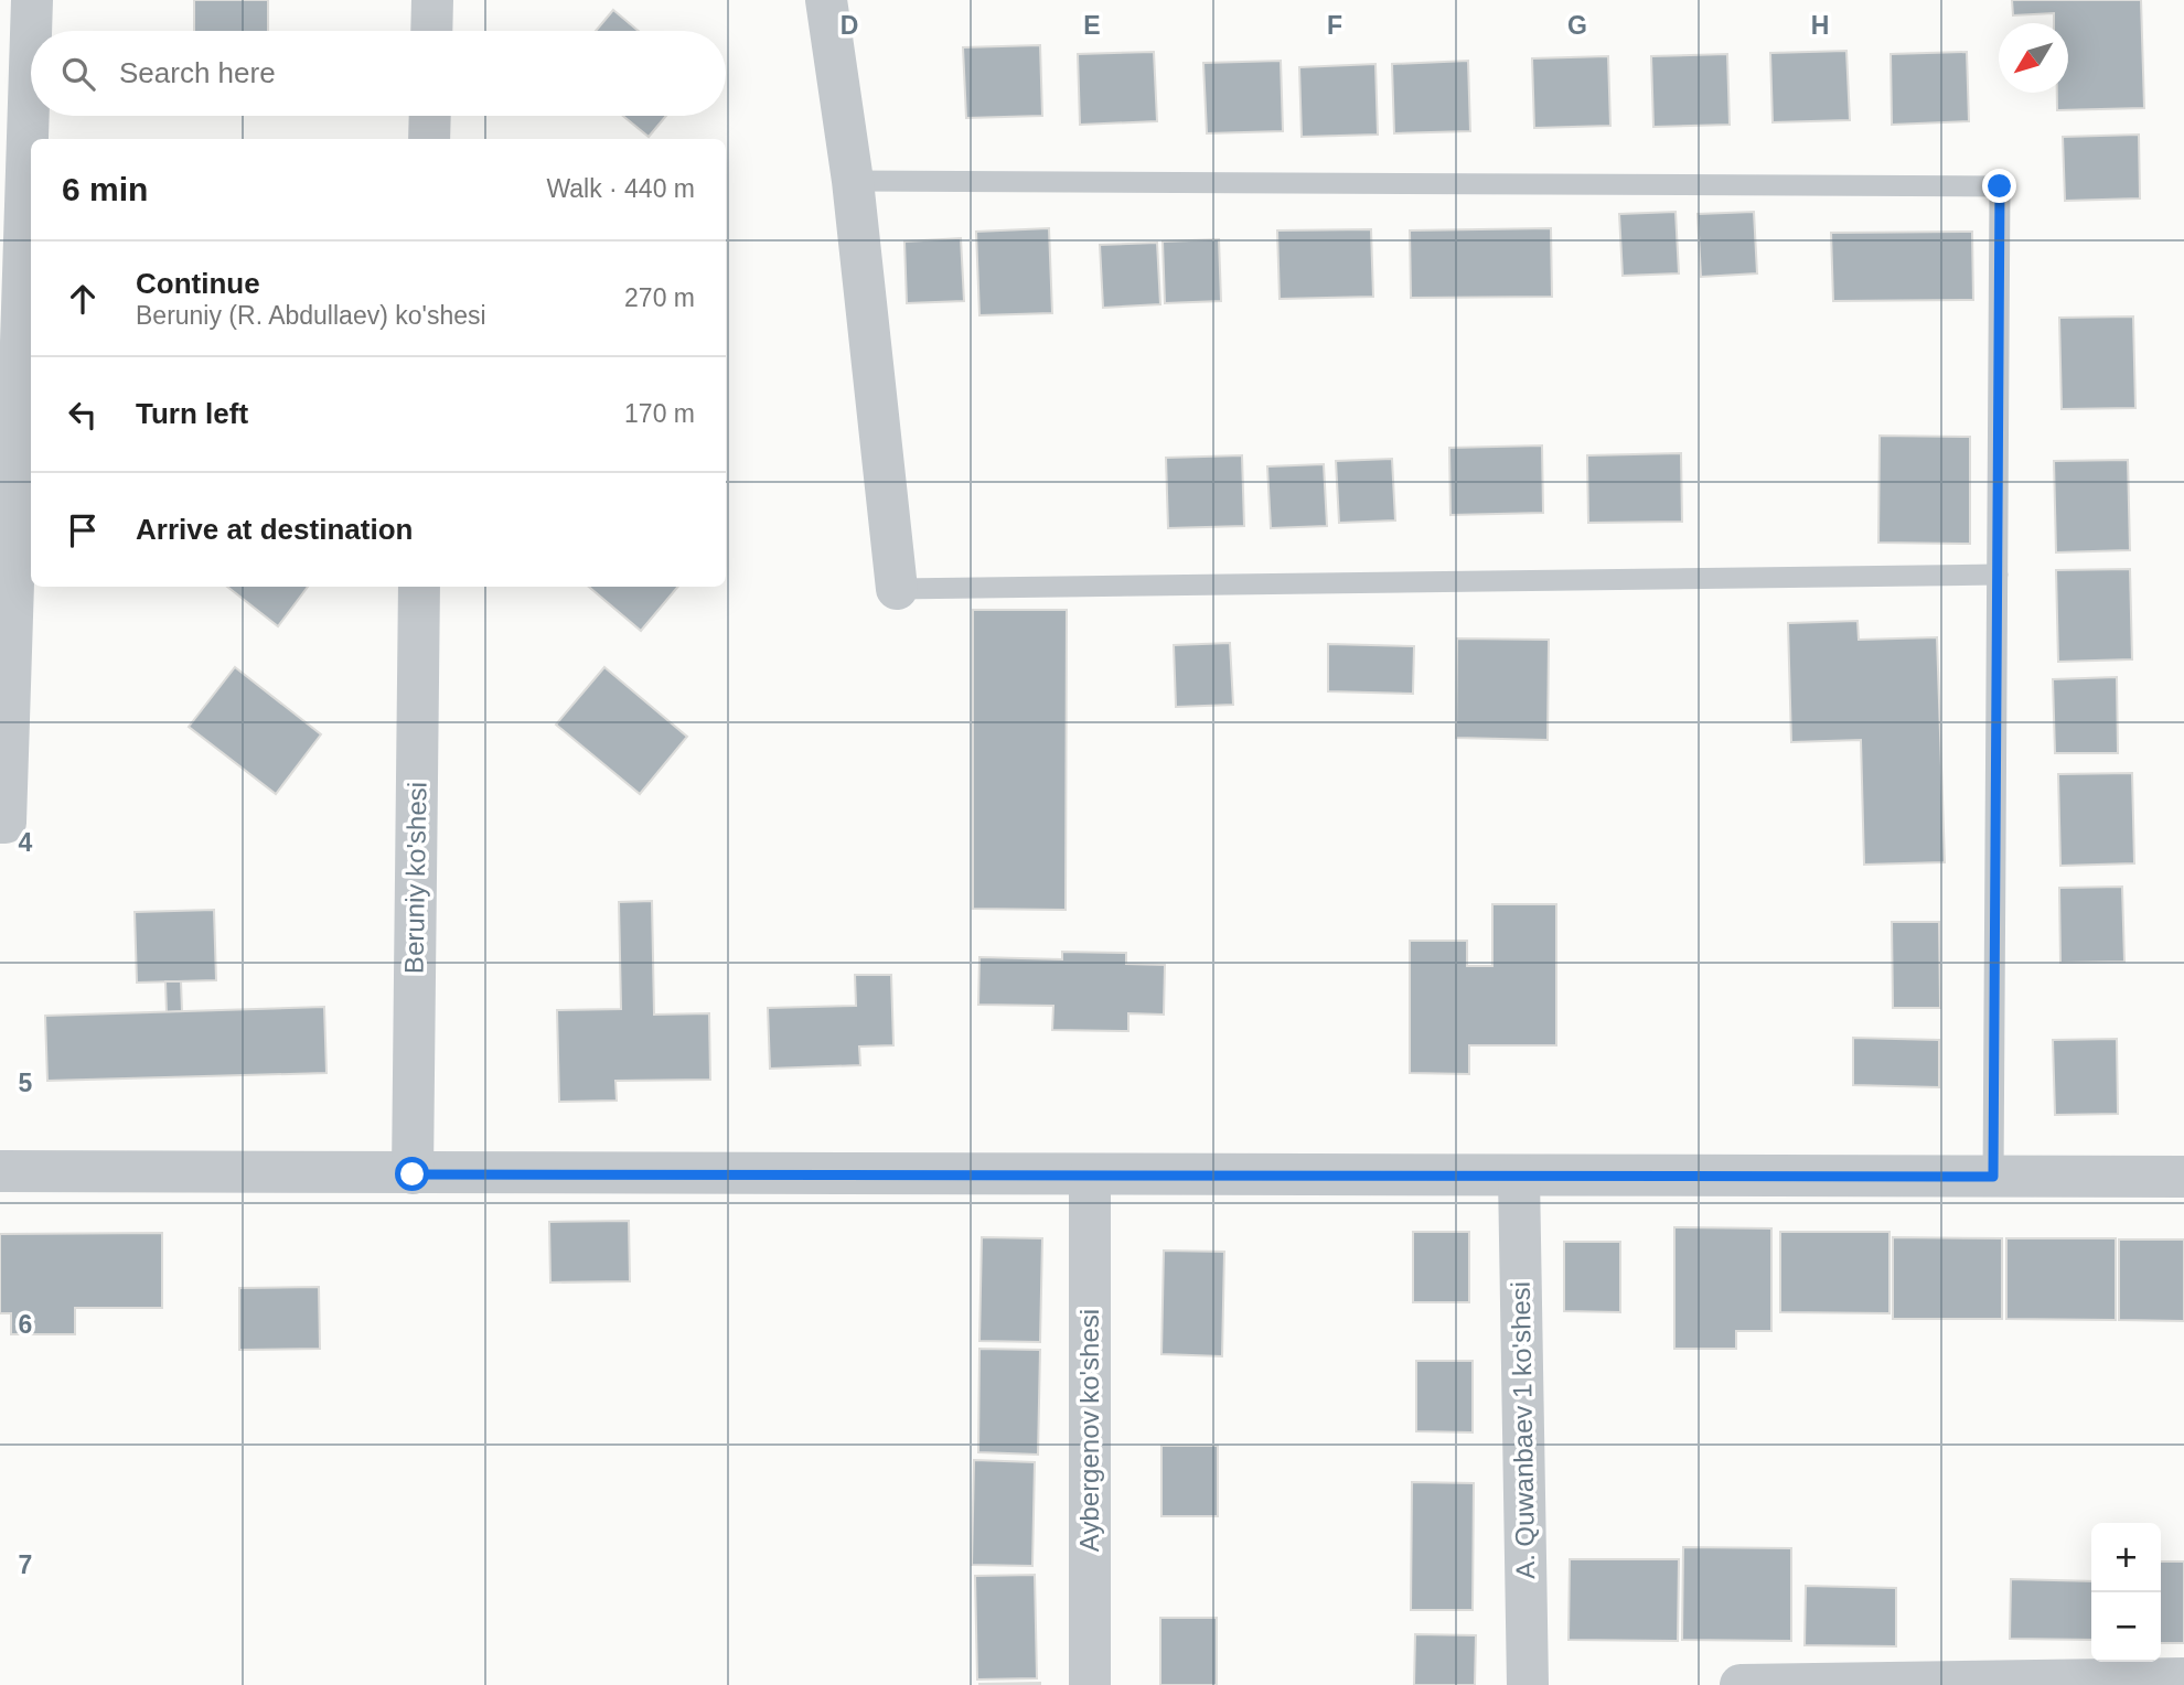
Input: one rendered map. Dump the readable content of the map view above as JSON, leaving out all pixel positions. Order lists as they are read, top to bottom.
{
  "streets": {
    "street": ["Beruniy ko'shesi", "Aybergenov ko'shesi", "A. Quwanbaev 1 ko'shesi"]
  },
  "north": "bottom left",
  "page": {
    "search": "Search here",
    "heading": ["6 min", "Walk · 440 m"],
    "list": [
      ["Continue", "Beruniy (R. Abdullaev) ko'shesi", "270 m"],
      ["Turn left", "170 m"],
      "Arrive at destination"
    ],
    "map_buttons": ["+", "−"]
  },
  "grid": {
    "columns": [
      "D",
      "E",
      "F",
      "G",
      "H"
    ],
    "rows": [
      "4",
      "5",
      "6",
      "7"
    ]
  }
}
